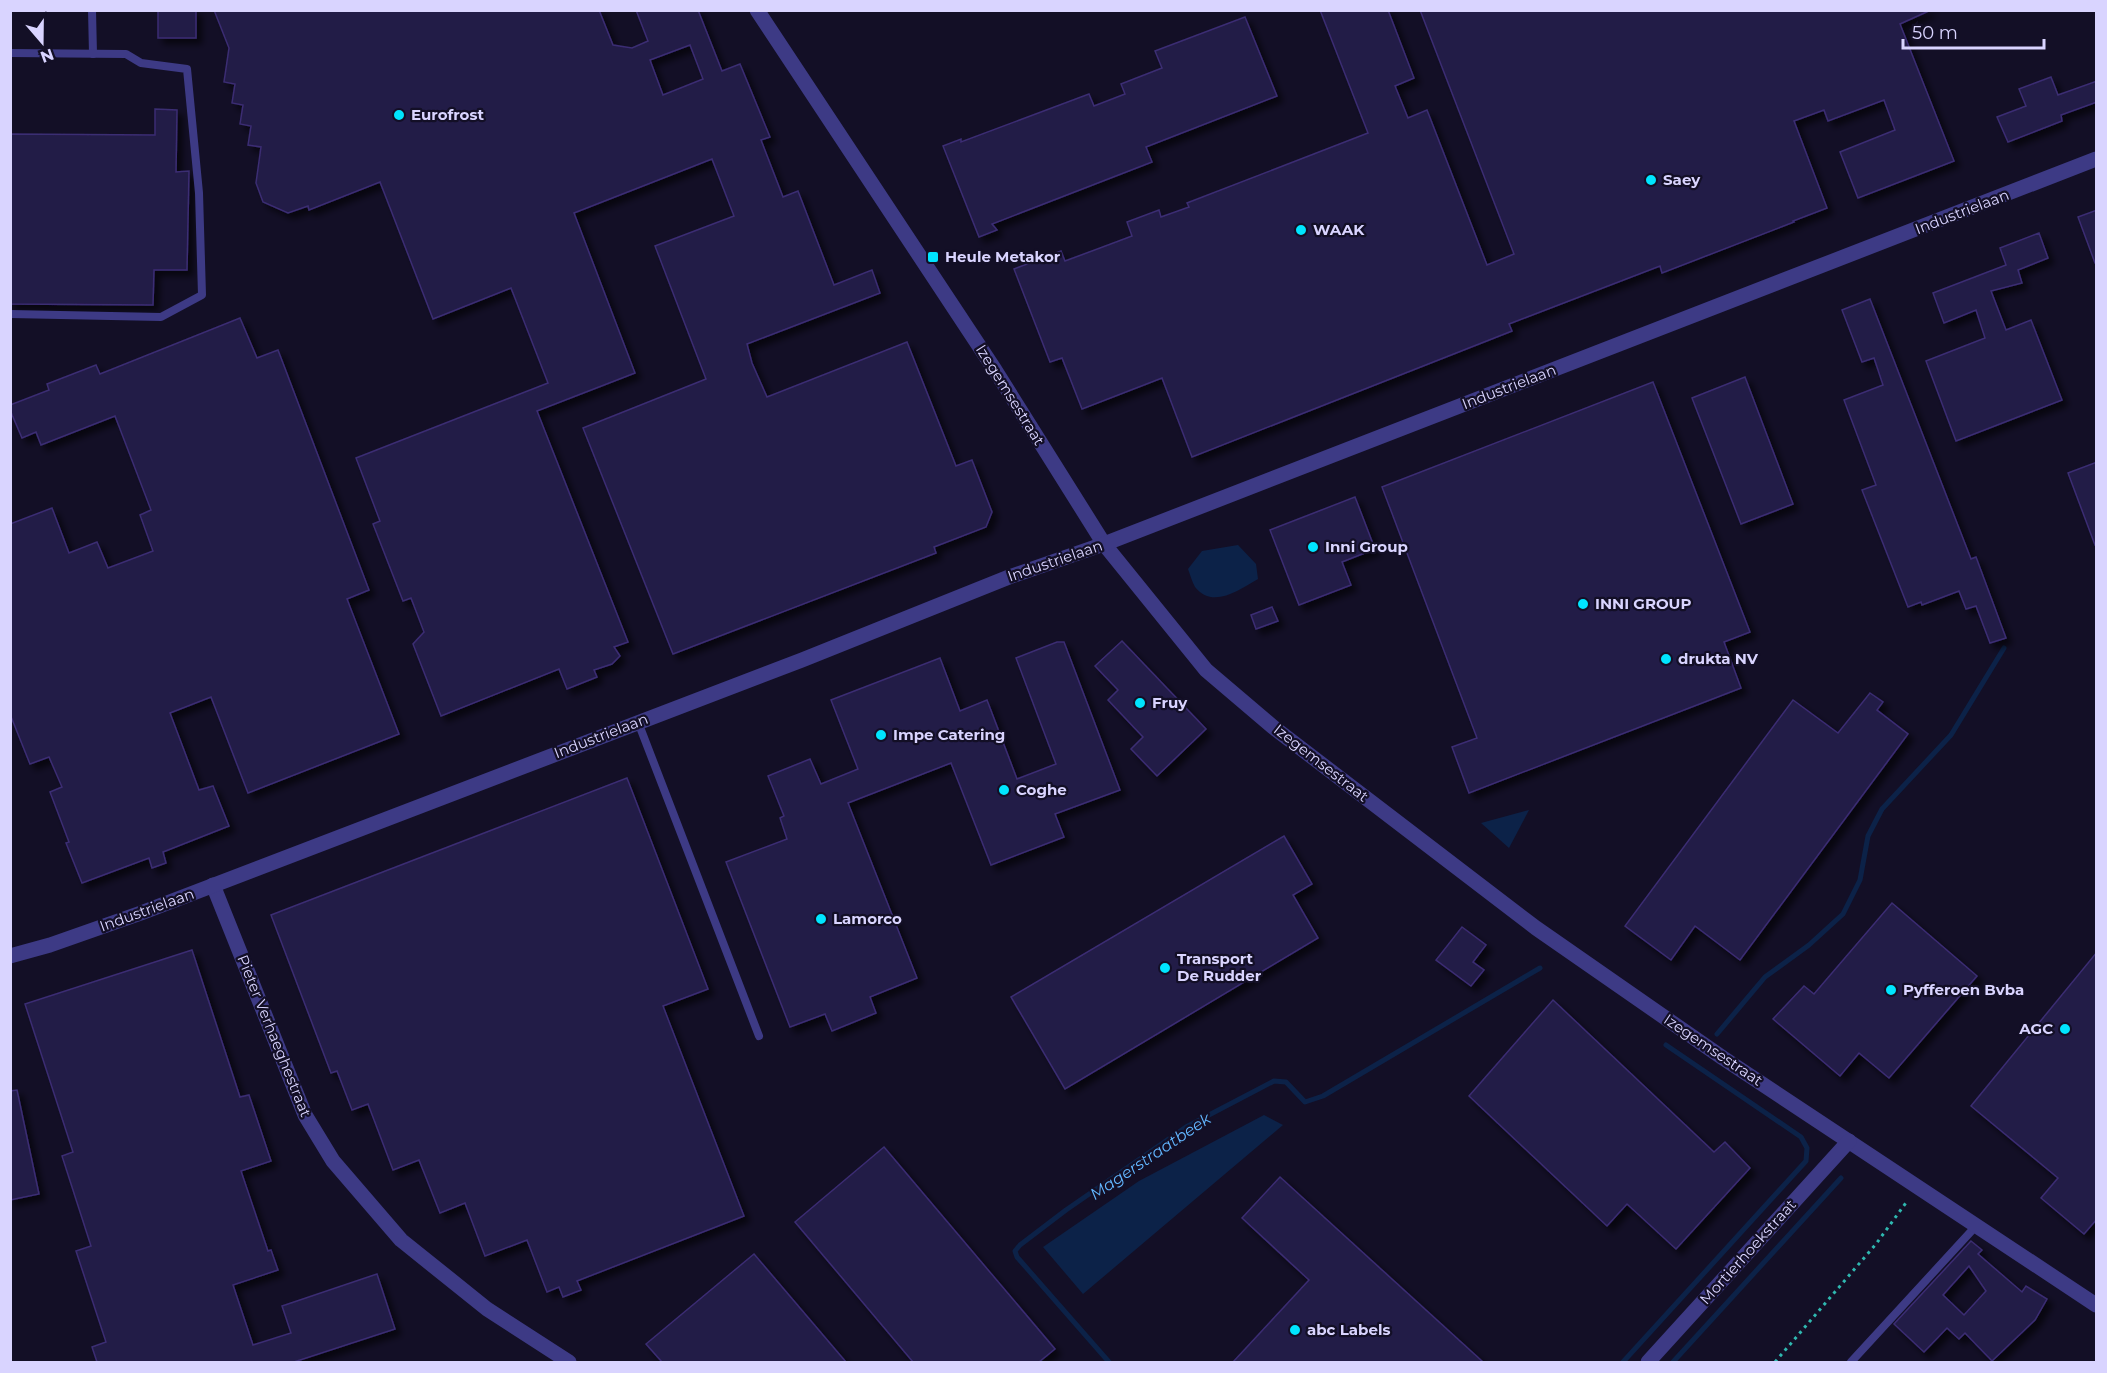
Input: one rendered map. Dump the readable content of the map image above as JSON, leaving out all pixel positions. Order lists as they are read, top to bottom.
{
  "streets": {
    "street": [
      "Industrielaan",
      "Izegemsestraat",
      "Pieter Verhaeghestraat",
      "Mortierhoekstraat"
    ]
  },
  "crossings": [
    ["Industrielaan", "Izegemsestraat"],
    ["Industrielaan", "Pieter Verhaeghestraat"],
    ["Izegemsestraat", "Mortierhoekstraat"]
  ],
  "water": ["Magerstraatbeek"],
  "places": {
    "other": [
      "Eurofrost",
      "Saey",
      "WAAK",
      "Inni Group",
      "INNI GROUP",
      "drukta NV",
      "Fruy",
      "Impe Catering",
      "Coghe",
      "Lamorco",
      "Transport De Rudder",
      "Pyfferoen Bvba",
      "AGC",
      "abc Labels"
    ],
    "transit": ["Heule Metakor"]
  },
  "scale_bar": "50 m",
  "north": "bottom"
}
